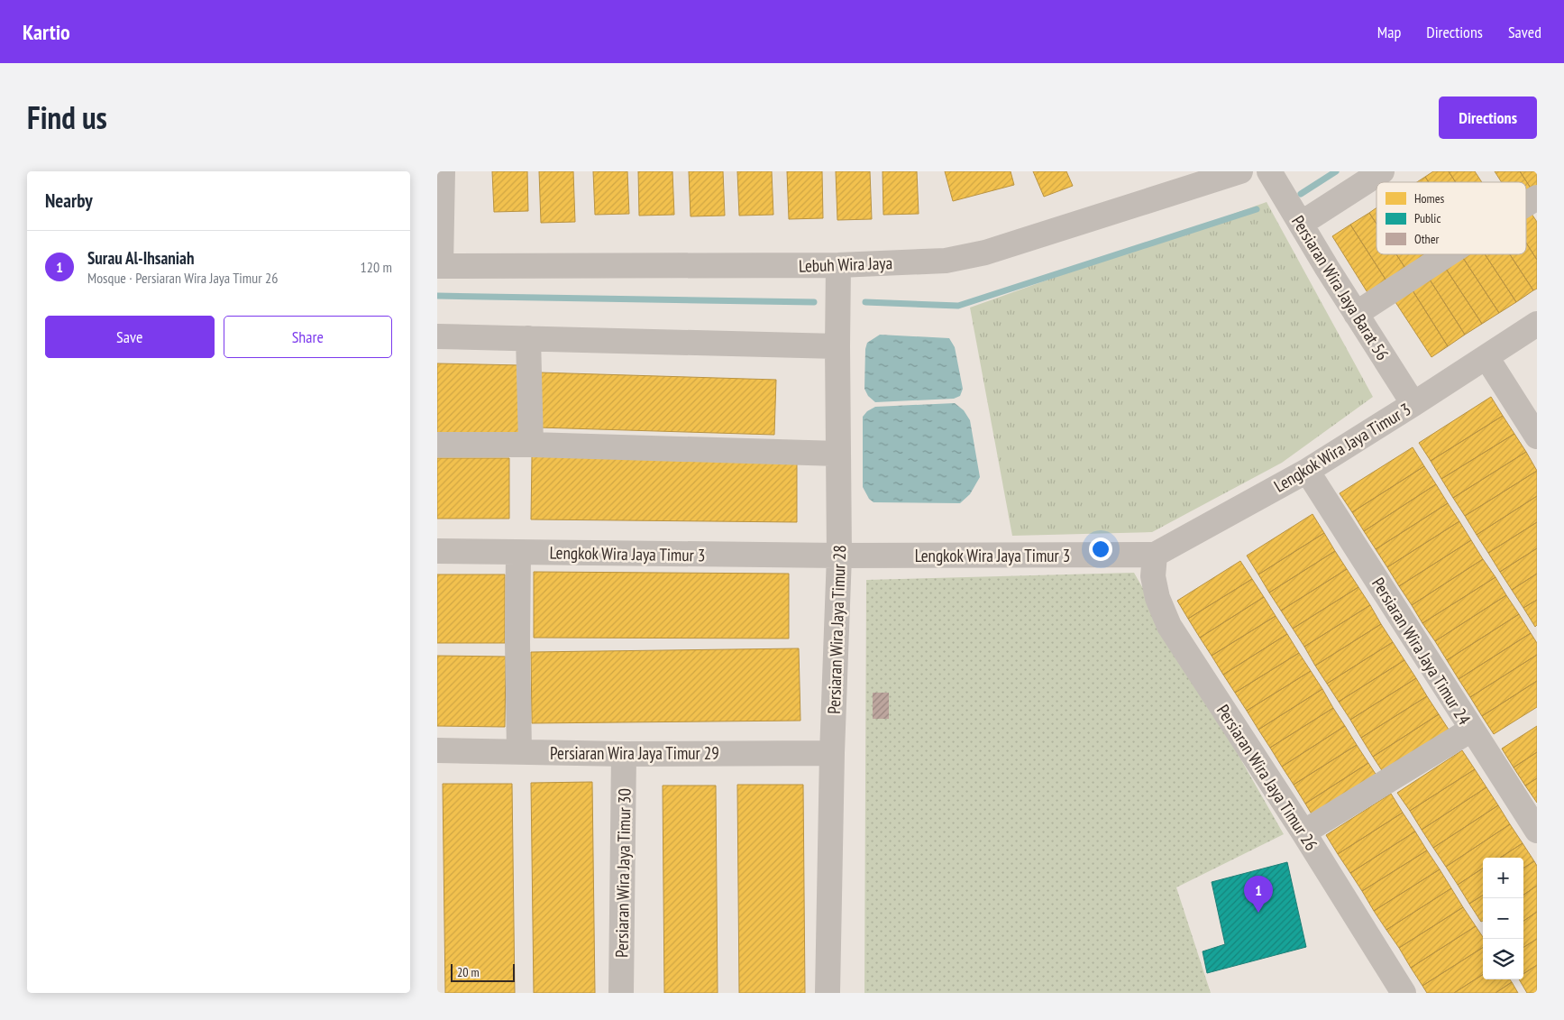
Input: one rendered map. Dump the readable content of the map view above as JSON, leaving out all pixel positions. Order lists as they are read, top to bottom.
{
  "streets": {
    "street": [
      "Lebuh Wira Jaya",
      "Persiaran Wira Jaya Barat 56",
      "Lengkok Wira Jaya Timur 3",
      "Persiaran Wira Jaya Timur 28",
      "Persiaran Wira Jaya Timur 24",
      "Persiaran Wira Jaya Timur 29",
      "Persiaran Wira Jaya Timur 26",
      "Persiaran Wira Jaya Timur 30"
    ]
  },
  "crossings": [
    ["Lebuh Wira Jaya", "Persiaran Wira Jaya Timur 28"],
    ["Persiaran Wira Jaya Barat 56", "Lengkok Wira Jaya Timur 3"],
    ["Lengkok Wira Jaya Timur 3", "Persiaran Wira Jaya Timur 28"],
    ["Lengkok Wira Jaya Timur 3", "Persiaran Wira Jaya Timur 24"],
    ["Lengkok Wira Jaya Timur 3", "Persiaran Wira Jaya Timur 26"],
    ["Persiaran Wira Jaya Timur 28", "Persiaran Wira Jaya Timur 29"],
    ["Persiaran Wira Jaya Timur 29", "Persiaran Wira Jaya Timur 30"]
  ],
  "legend": ["Homes", "Public", "Other"],
  "scale_bar": "20 m",
  "page": {
    "header": "Kartio",
    "nav": ["Map", "Directions", "Saved"],
    "title": "Find us",
    "buttons": [
      "Directions",
      ["Save", "Share"]
    ],
    "heading": "Nearby",
    "list": [
      {
        "mark": "1",
        "name": "Surau Al-Ihsaniah",
        "note": "Mosque · Persiaran Wira Jaya Timur 26",
        "value": "120 m"
      }
    ],
    "map_buttons": ["+", "−"],
    "pins": "1",
    "scale": "20 m"
  }
}
